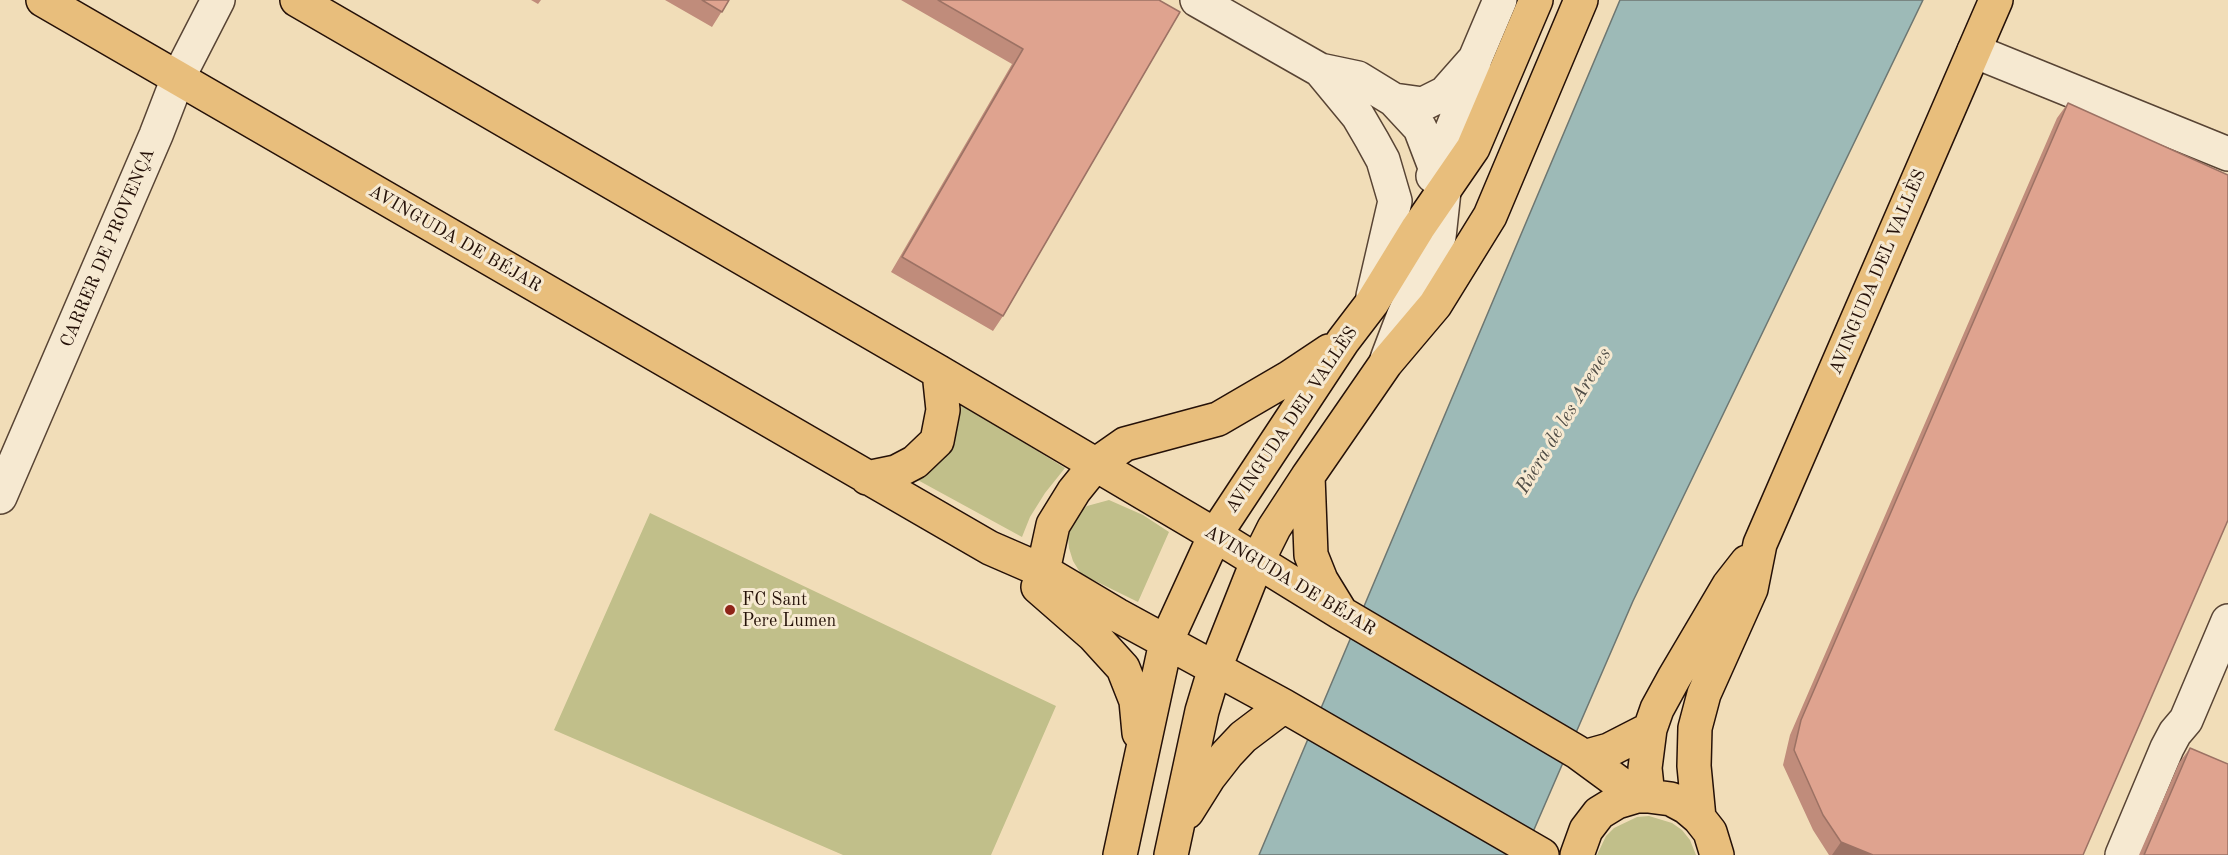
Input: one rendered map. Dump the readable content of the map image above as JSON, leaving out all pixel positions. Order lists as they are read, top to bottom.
{
  "streets": {
    "main road": ["AVINGUDA DE BÉJAR", "AVINGUDA DEL VALLÈS"],
    "street": ["CARRER DE PROVENÇA"]
  },
  "crossings": [
    ["AVINGUDA DE BÉJAR", "CARRER DE PROVENÇA"],
    ["AVINGUDA DE BÉJAR", "AVINGUDA DEL VALLÈS"]
  ],
  "water": ["Riera de les Arenes"],
  "places": ["FC Sant Pere Lumen"]
}
